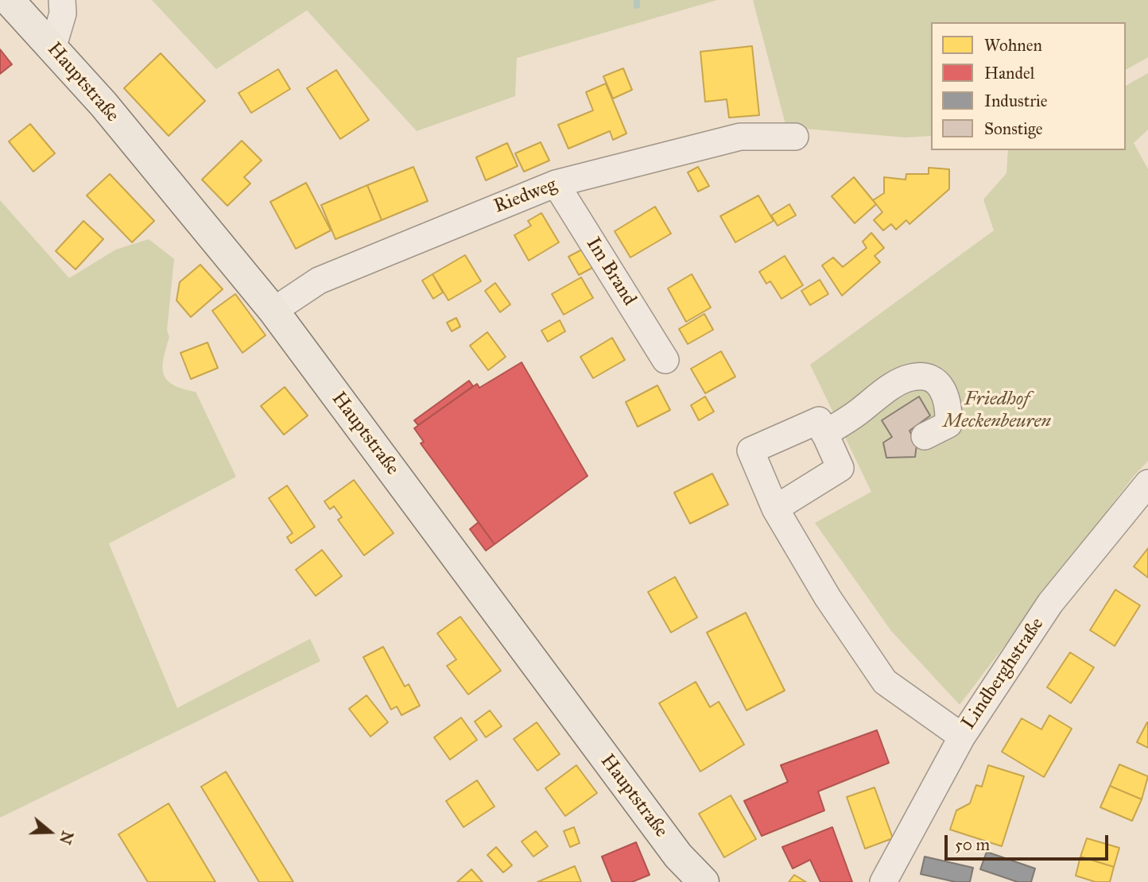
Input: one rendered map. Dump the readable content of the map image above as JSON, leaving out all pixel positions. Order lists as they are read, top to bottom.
{
  "streets": {
    "main road": ["Hauptstraße"],
    "street": ["Riedweg", "Im Brand", "Lindberghstraße"]
  },
  "crossings": [
    ["Hauptstraße", "Riedweg"],
    ["Riedweg", "Im Brand"]
  ],
  "parks": ["Friedhof Meckenbeuren"],
  "legend": [
    "Wohnen",
    "Handel",
    "Industrie",
    "Sonstige"
  ],
  "scale_bar": "50 m",
  "north": "right"
}
